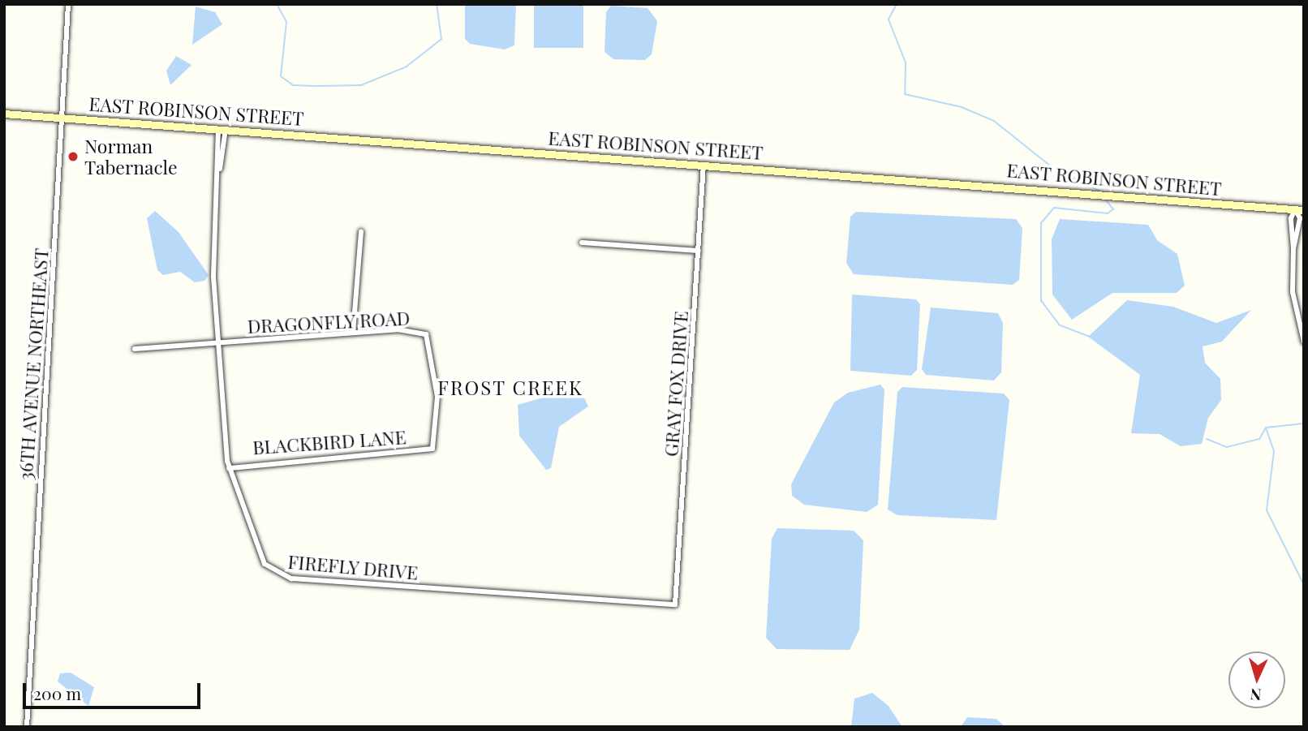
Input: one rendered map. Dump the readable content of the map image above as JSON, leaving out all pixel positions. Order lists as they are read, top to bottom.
{
  "streets": {
    "street": [
      "EAST ROBINSON STREET",
      "DRAGONFLY ROAD",
      "36TH AVENUE NORTHEAST",
      "GRAY FOX DRIVE",
      "BLACKBIRD LANE",
      "FIREFLY DRIVE"
    ]
  },
  "crossings": [
    ["EAST ROBINSON STREET", "36TH AVENUE NORTHEAST"],
    ["EAST ROBINSON STREET", "GRAY FOX DRIVE"],
    ["EAST ROBINSON STREET", "FIREFLY DRIVE"],
    ["DRAGONFLY ROAD", "BLACKBIRD LANE"],
    ["DRAGONFLY ROAD", "FIREFLY DRIVE"],
    ["GRAY FOX DRIVE", "FIREFLY DRIVE"],
    ["BLACKBIRD LANE", "FIREFLY DRIVE"]
  ],
  "districts": ["FROST CREEK"],
  "places": ["Norman Tabernacle"],
  "scale_bar": "200 m",
  "north": "bottom"
}
